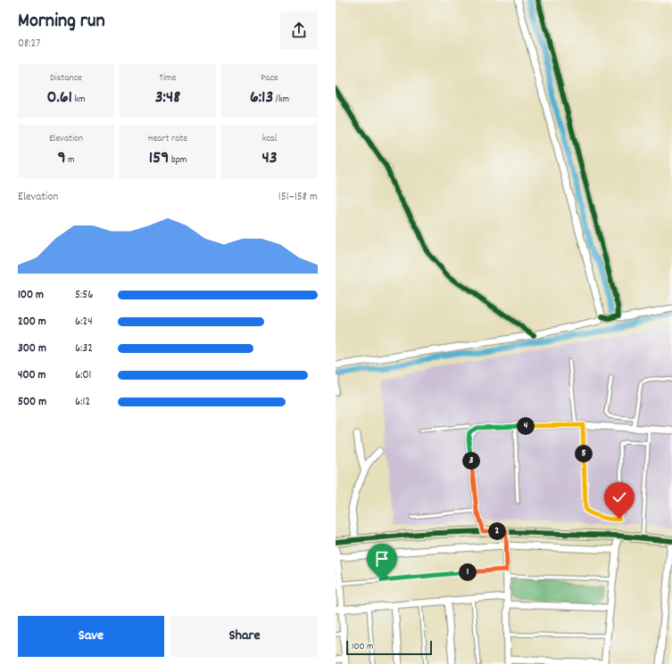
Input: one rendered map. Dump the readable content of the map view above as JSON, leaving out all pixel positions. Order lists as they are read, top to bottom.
{
  "scale_bar": "100 m",
  "page": {
    "heading": ["Morning run", "08:27"],
    "stats": [
      ["Distance", "0.61 km"],
      ["Time", "3:48"],
      ["Pace", "6:13 /km"],
      ["Elevation", "9 m"],
      ["Heart rate", "159 bpm"],
      ["kcal", "43"]
    ],
    "chart": ["Elevation", "151–158 m"],
    "list": [
      {
        "name": "100 m",
        "note": "5:56"
      },
      {
        "name": "200 m",
        "note": "6:24"
      },
      {
        "name": "300 m",
        "note": "6:32"
      },
      {
        "name": "400 m",
        "note": "6:01"
      },
      {
        "name": "500 m",
        "note": "6:12"
      }
    ],
    "pins": [
      "4",
      "5",
      "3",
      "2",
      "1"
    ],
    "buttons": ["Save", "Share"],
    "scale": "100 m"
  }
}
